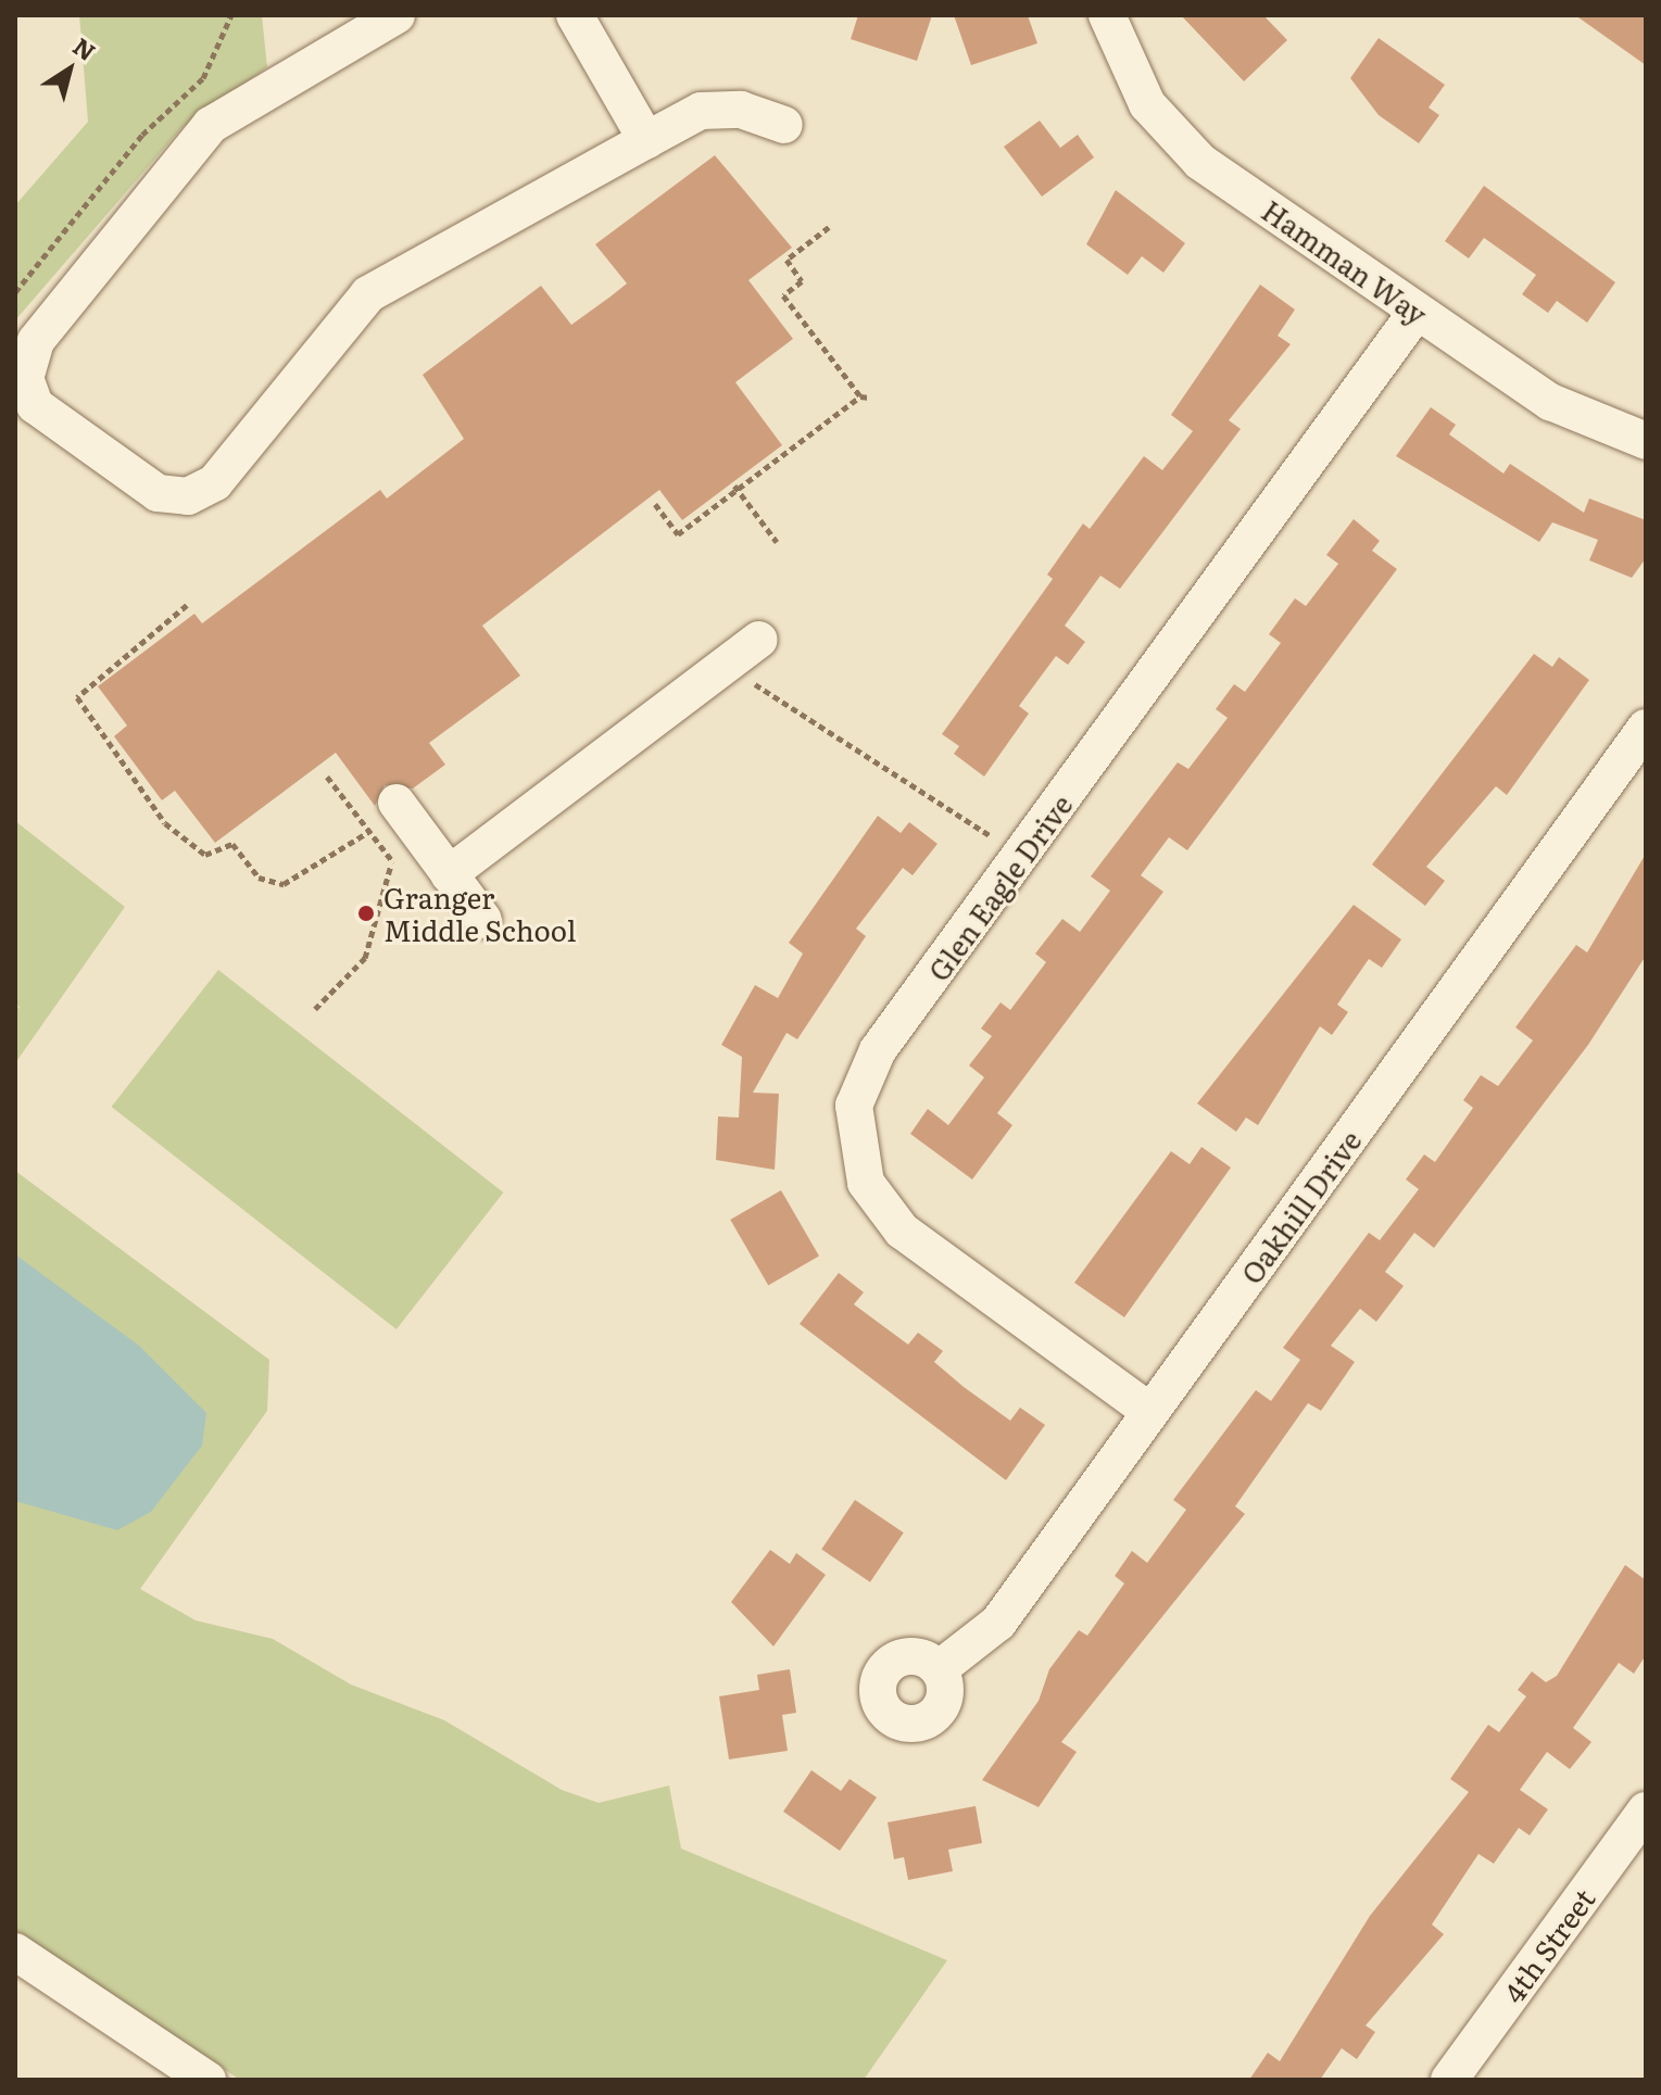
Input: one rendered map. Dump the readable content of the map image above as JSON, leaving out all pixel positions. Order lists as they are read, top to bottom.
{
  "streets": {
    "street": [
      "Hamman Way",
      "Glen Eagle Drive",
      "Oakhill Drive",
      "4th Street"
    ]
  },
  "crossings": [
    ["Hamman Way", "Glen Eagle Drive"],
    ["Glen Eagle Drive", "Oakhill Drive"]
  ],
  "places": ["Granger Middle School"],
  "north": "top right"
}
